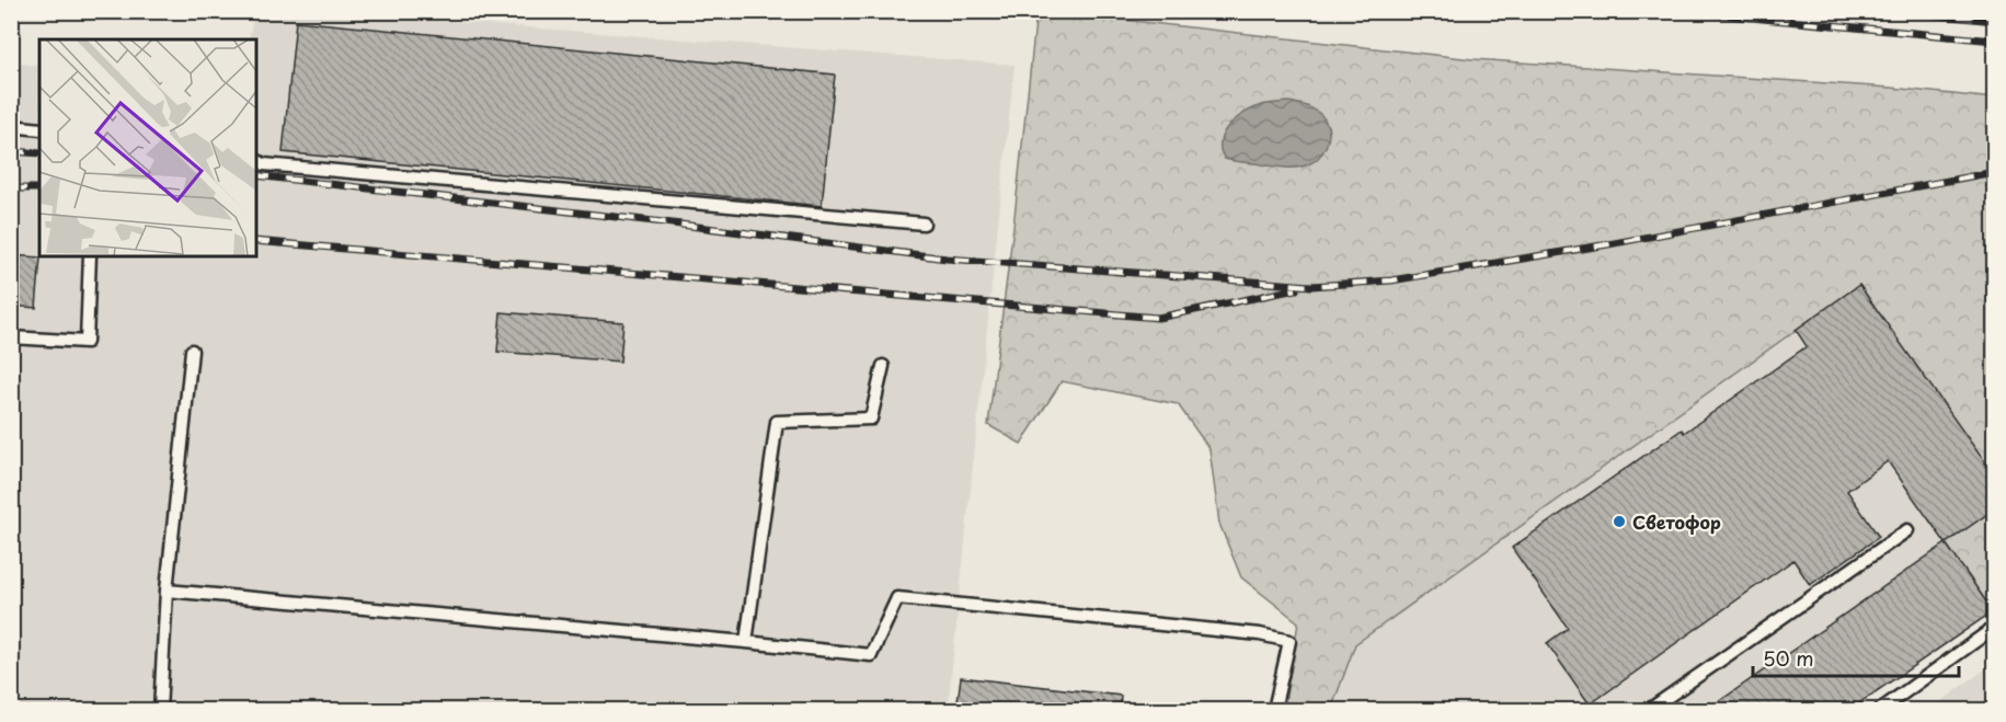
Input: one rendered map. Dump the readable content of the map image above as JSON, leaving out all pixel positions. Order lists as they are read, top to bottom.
{
  "places": ["Светофор"],
  "scale_bar": "50 m"
}
